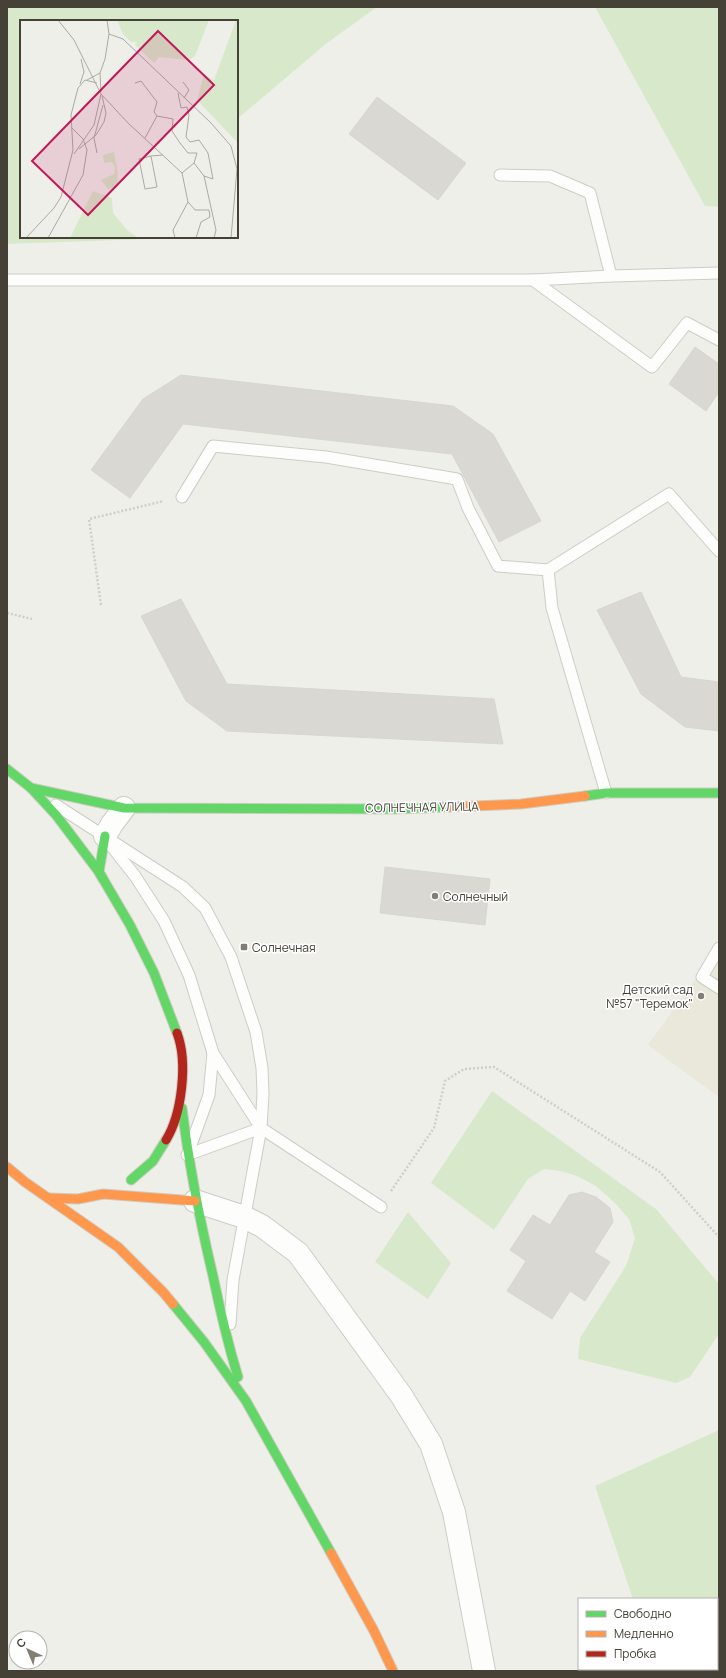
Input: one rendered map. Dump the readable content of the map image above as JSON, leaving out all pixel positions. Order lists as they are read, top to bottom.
{
  "streets": {
    "main road": ["СОЛНЕЧНАЯ УЛИЦА"]
  },
  "places": {
    "other": ["Солнечный", "Детский сад №57 \"Теремок\""],
    "transit": ["Солнечная"]
  },
  "legend": ["Свободно", "Медленно", "Пробка"],
  "north": "top left"
}
